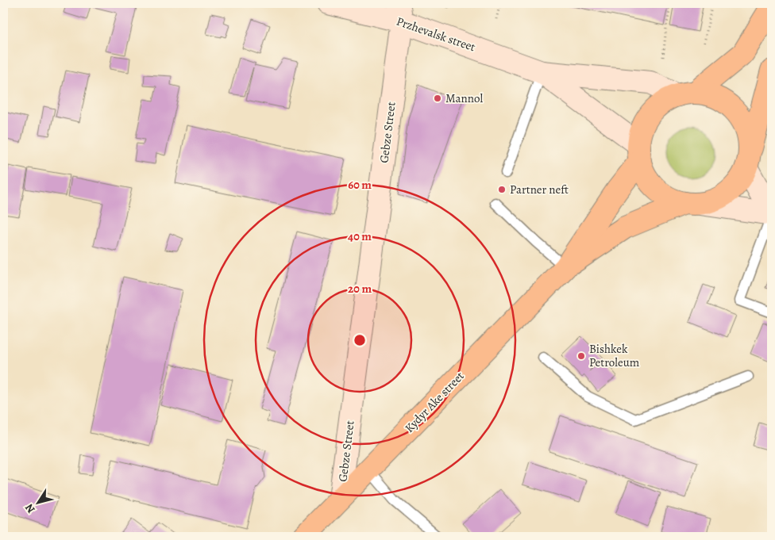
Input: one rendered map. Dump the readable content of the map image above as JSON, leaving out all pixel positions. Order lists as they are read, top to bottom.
{
  "streets": {
    "highway": ["Kydyr Ake street"],
    "main road": ["Przhevalsk street", "Gebze Street"]
  },
  "crossings": [
    ["Przhevalsk street", "Gebze Street"],
    ["Przhevalsk street", "Kydyr Ake street"],
    ["Gebze Street", "Kydyr Ake street"]
  ],
  "places": ["Mannol", "Partner neft", "Bishkek Petroleum"],
  "north": "bottom left",
  "rings": ["60 m", "40 m", "20 m"]
}
